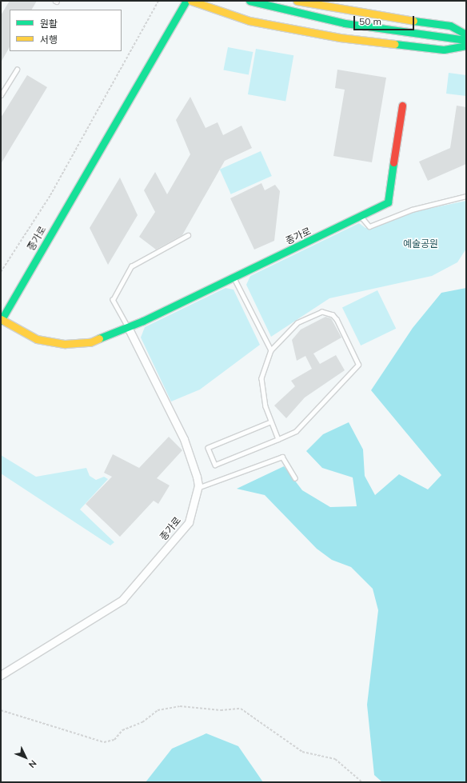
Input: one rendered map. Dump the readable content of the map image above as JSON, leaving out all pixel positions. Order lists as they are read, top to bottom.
{
  "streets": {
    "street": ["종가로"]
  },
  "parks": ["예술공원"],
  "legend": ["원활", "서행"],
  "scale_bar": "50 m",
  "north": "bottom right"
}
